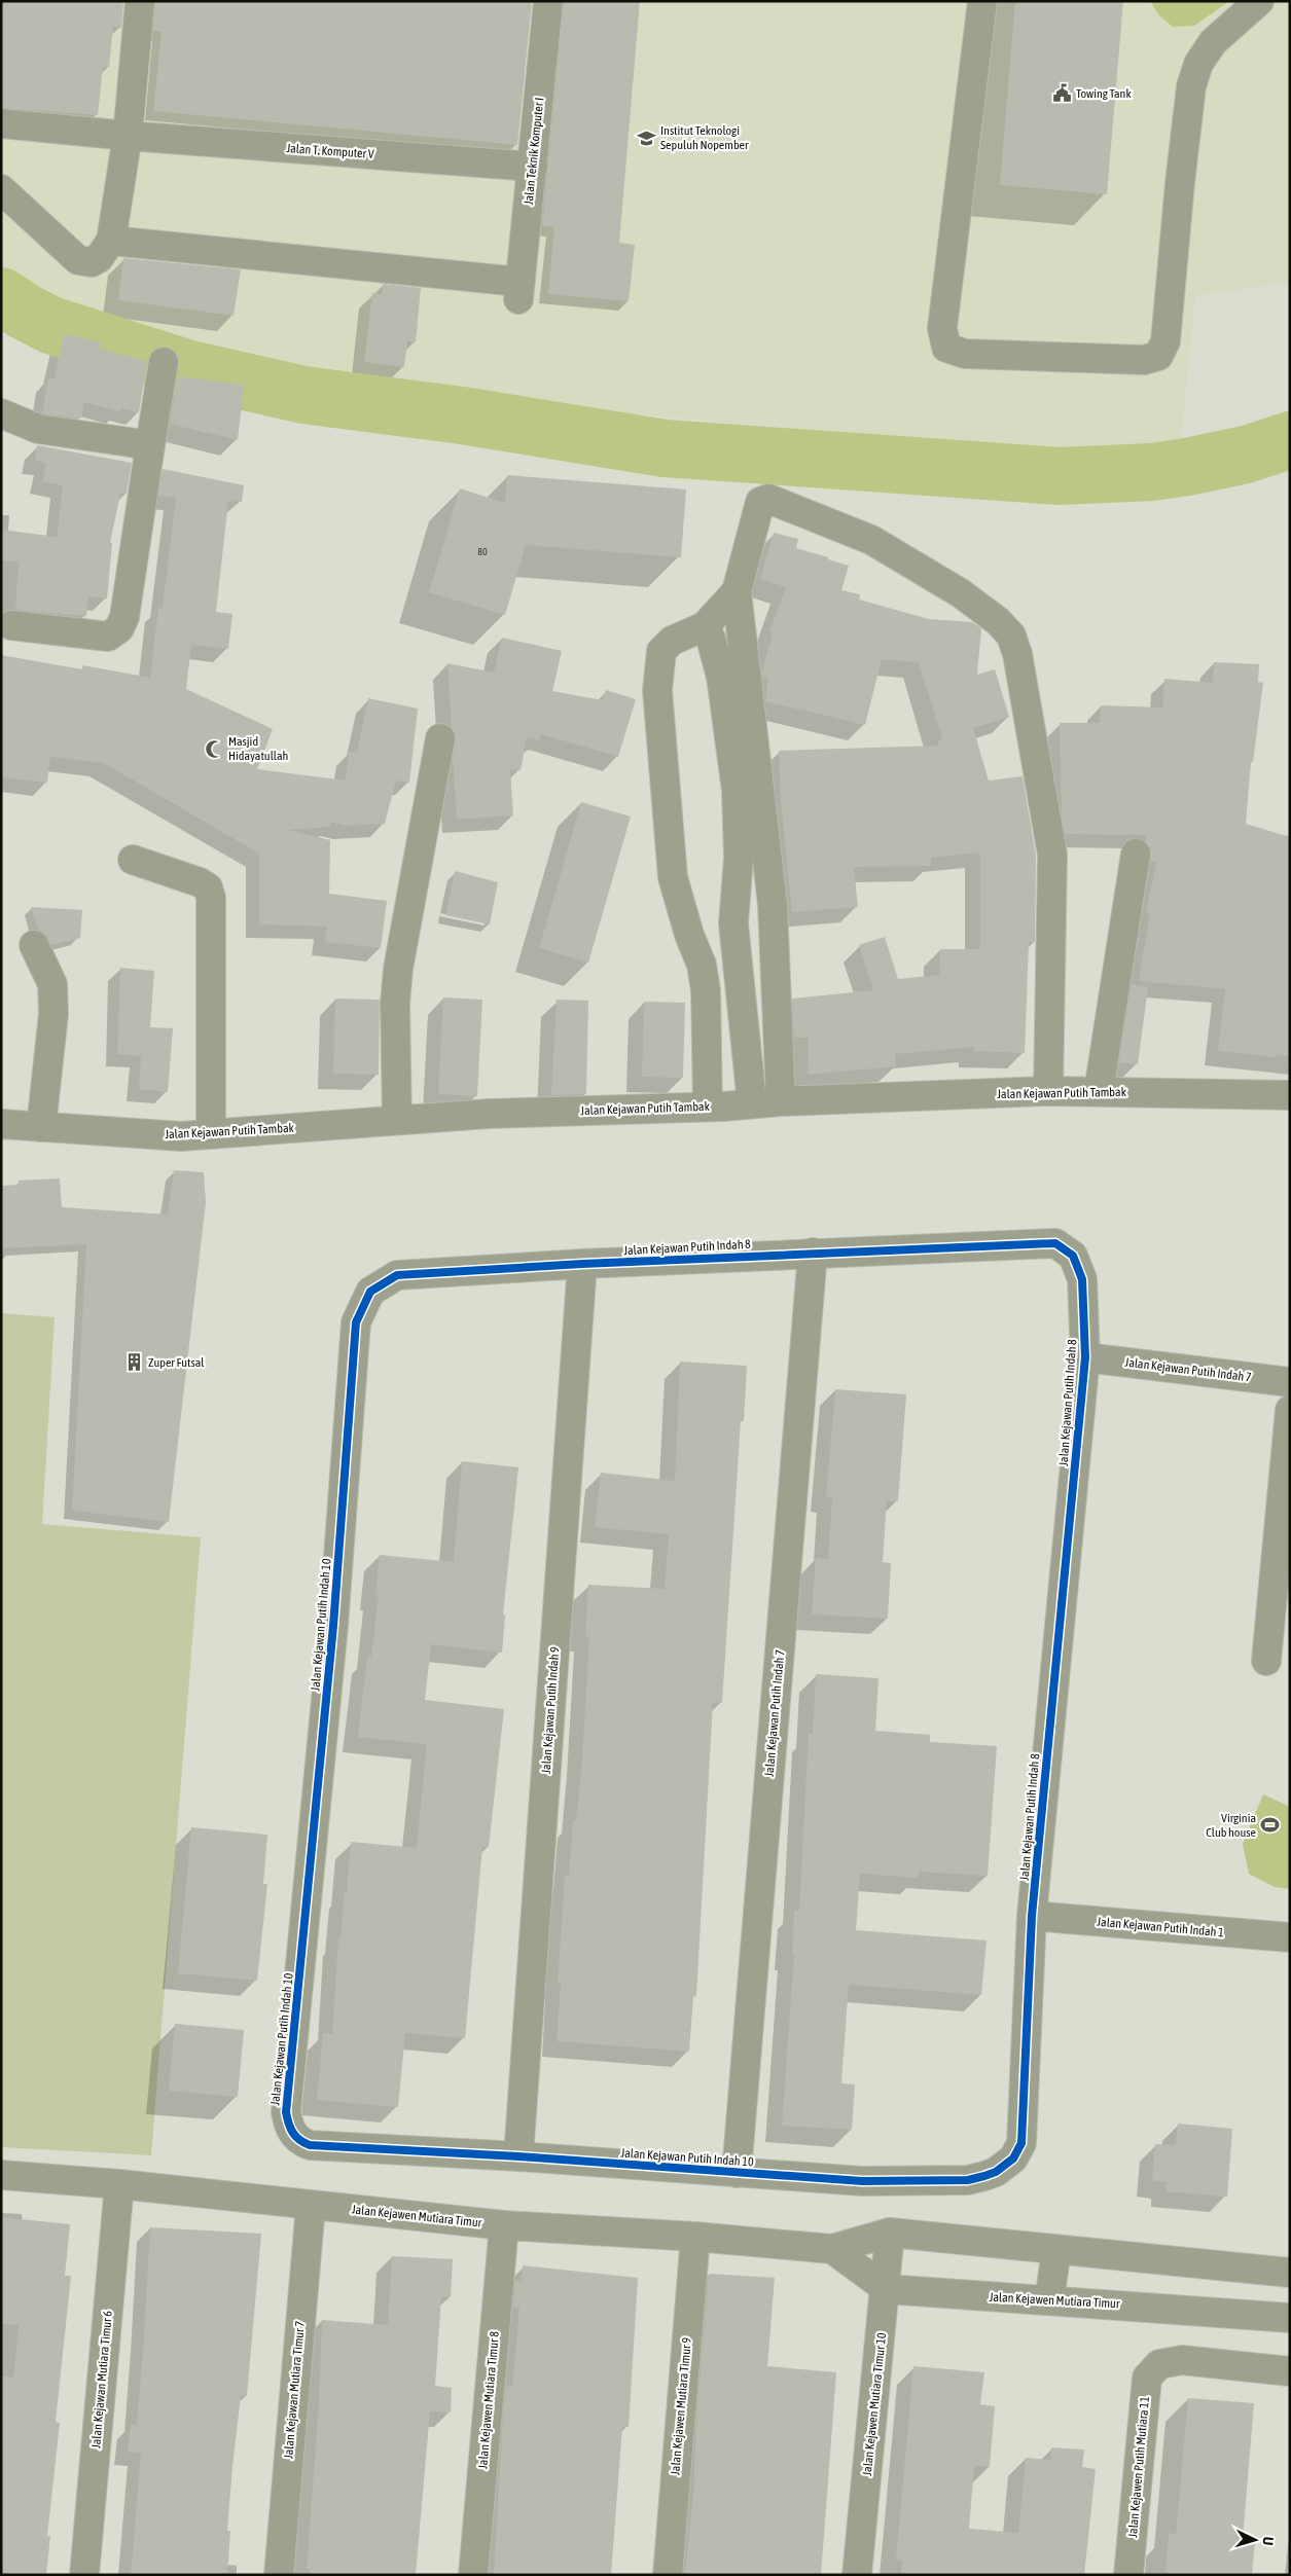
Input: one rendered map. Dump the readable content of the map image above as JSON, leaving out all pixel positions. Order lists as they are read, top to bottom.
{
  "streets": {
    "street": [
      "Jalan T. Komputer V",
      "Jalan Teknik Komputer I",
      "Jalan Kejawan Putih Tambak",
      "Jalan Kejawan Putih Indah 8",
      "Jalan Kejawan Putih Indah 7",
      "Jalan Kejawan Putih Indah 10",
      "Jalan Kejawan Putih Indah 9",
      "Jalan Kejawan Putih Indah 1",
      "Jalan Kejawen Mutiara Timur",
      "Jalan Kejawan Mutiara Timur 6",
      "Jalan Kejawan Mutiara Timur 7",
      "Jalan Kejawen Mutiara Timur 8",
      "Jalan Kejawen Mutiara Timur 10",
      "Jalan Kejawen Mutiara Timur 9",
      "Jalan Kejawen Putih Mutiara 11"
    ]
  },
  "crossings": [
    ["Jalan T. Komputer V", "Jalan Teknik Komputer I"],
    ["Jalan Kejawan Putih Indah 8", "Jalan Kejawan Putih Indah 7"],
    ["Jalan Kejawan Putih Indah 8", "Jalan Kejawan Putih Indah 10"],
    ["Jalan Kejawan Putih Indah 8", "Jalan Kejawan Putih Indah 9"],
    ["Jalan Kejawan Putih Indah 8", "Jalan Kejawan Putih Indah 1"],
    ["Jalan Kejawan Putih Indah 7", "Jalan Kejawan Putih Indah 10"],
    ["Jalan Kejawan Putih Indah 10", "Jalan Kejawan Putih Indah 9"],
    ["Jalan Kejawen Mutiara Timur", "Jalan Kejawan Mutiara Timur 6"],
    ["Jalan Kejawen Mutiara Timur", "Jalan Kejawan Mutiara Timur 7"],
    ["Jalan Kejawen Mutiara Timur", "Jalan Kejawen Mutiara Timur 8"],
    ["Jalan Kejawen Mutiara Timur", "Jalan Kejawen Mutiara Timur 10"],
    ["Jalan Kejawen Mutiara Timur", "Jalan Kejawen Mutiara Timur 9"]
  ],
  "places": {
    "public building": ["Towing Tank"],
    "school or university": ["Institut Teknologi Sepuluh Nopember"],
    "mosque": ["Masjid Hidayatullah"],
    "building": ["Zuper Futsal"],
    "sports": ["Virginia Club house"]
  },
  "house_numbers": ["80"],
  "north": "right"
}
